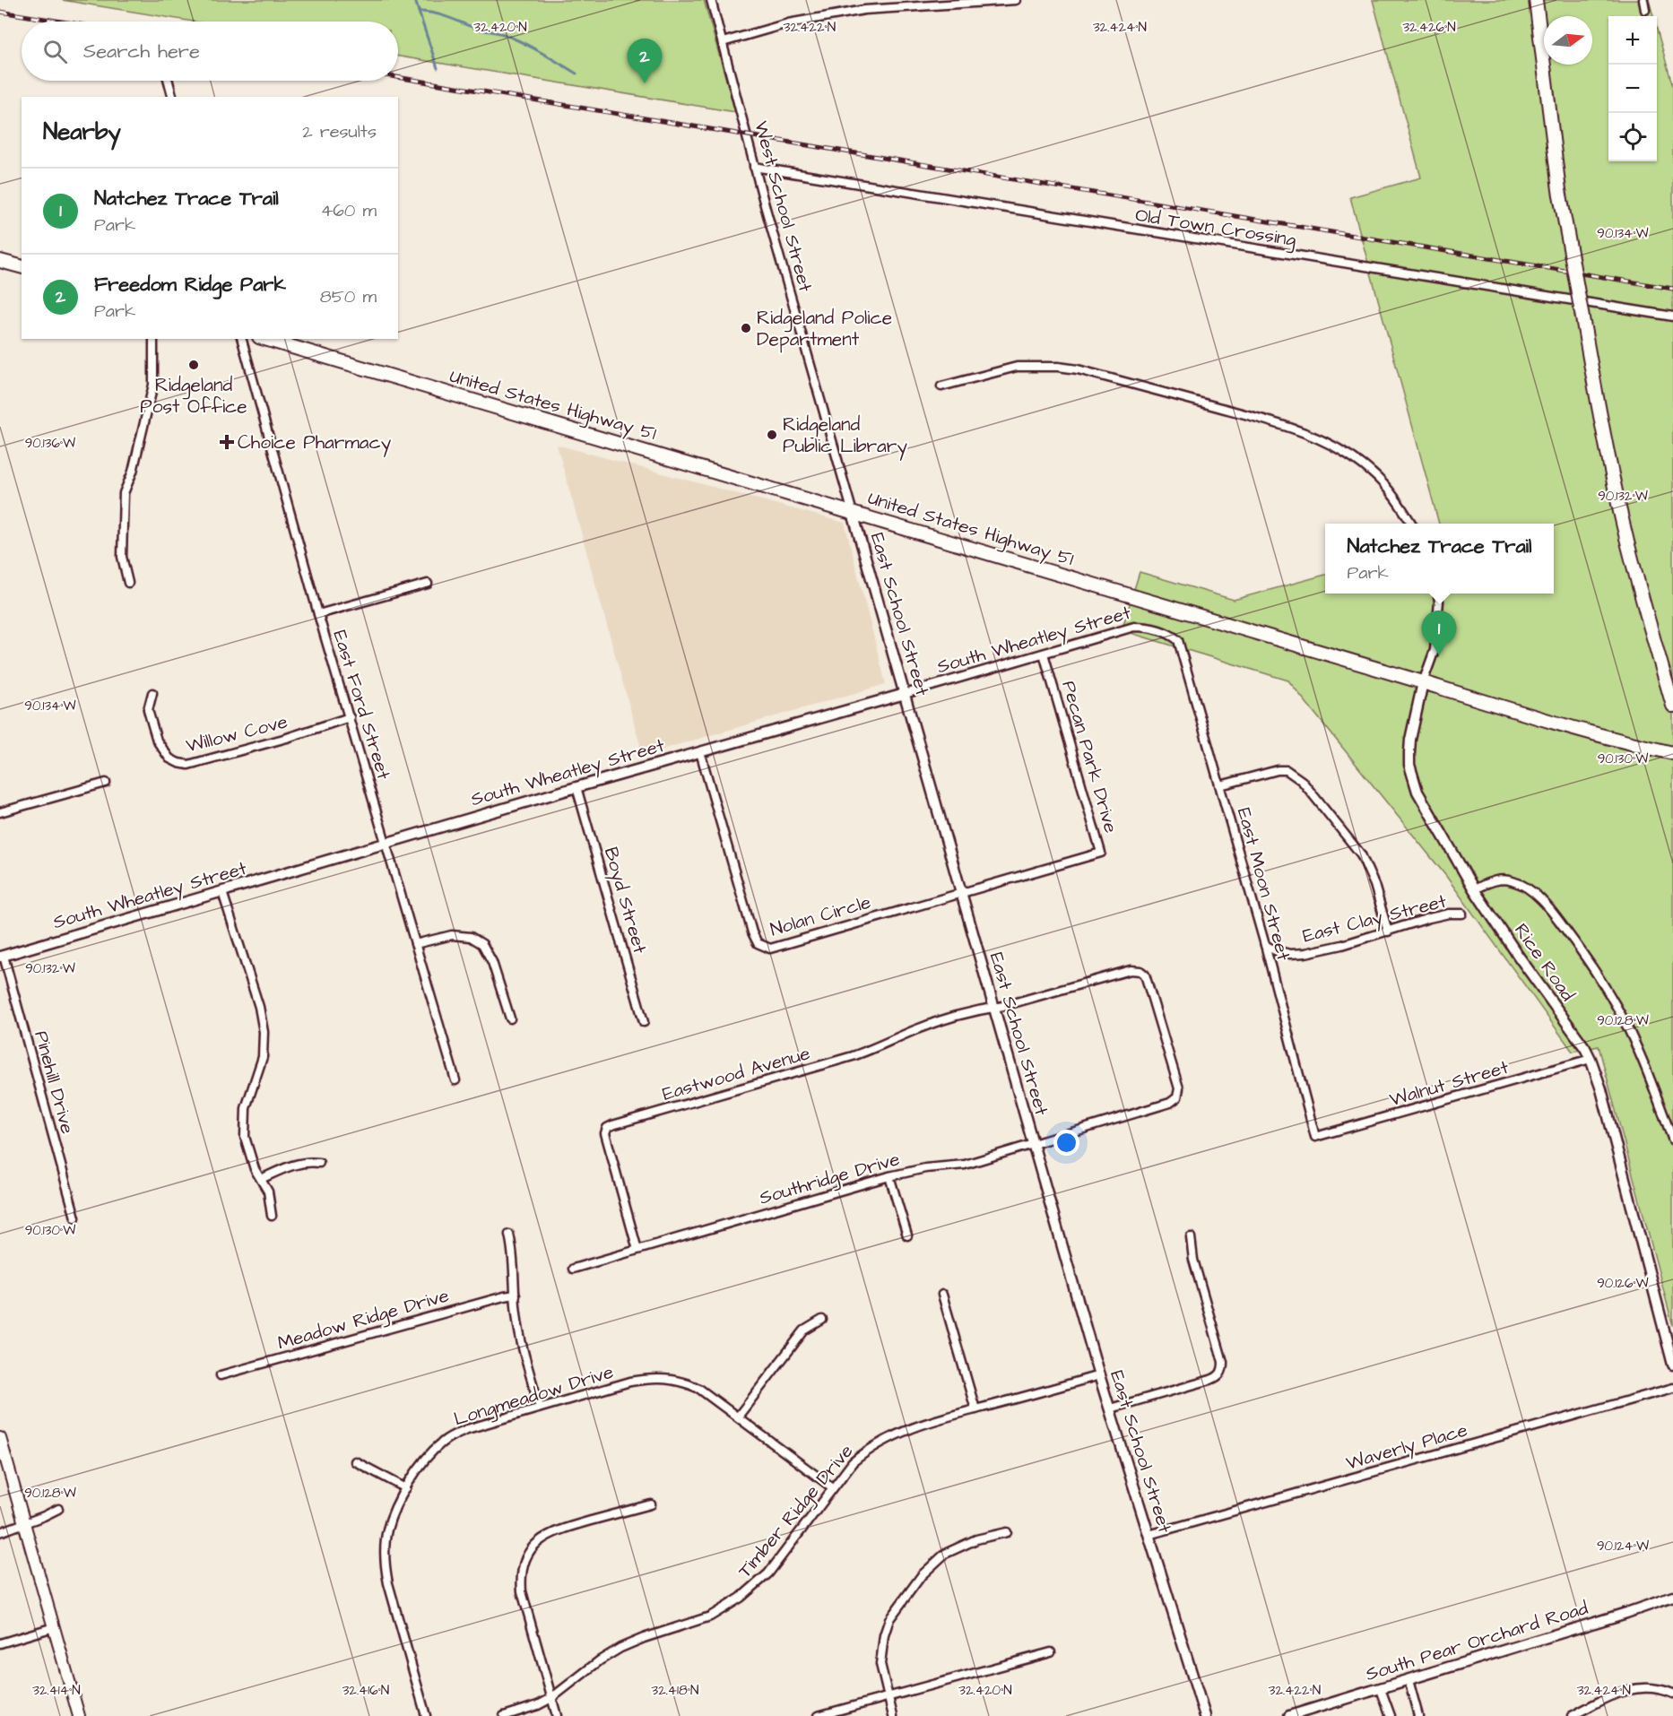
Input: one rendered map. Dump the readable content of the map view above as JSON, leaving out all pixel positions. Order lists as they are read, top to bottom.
{
  "streets": {
    "main road": ["United States Highway 51"],
    "street": [
      "West School Street",
      "Old Town Crossing",
      "East School Street",
      "South Wheatley Street",
      "East Ford Street",
      "Willow Cove",
      "Pecan Park Drive",
      "East Moon Street",
      "Boyd Street",
      "Nolan Circle",
      "East Clay Street",
      "Rice Road",
      "Eastwood Avenue",
      "Pinehill Drive",
      "Walnut Street",
      "Southridge Drive",
      "Meadow Ridge Drive",
      "Longmeadow Drive",
      "Waverly Place",
      "Timber Ridge Drive",
      "South Pear Orchard Road"
    ]
  },
  "crossings": [
    ["West School Street", "Old Town Crossing"],
    ["West School Street", "United States Highway 51"],
    ["West School Street", "East School Street"],
    ["United States Highway 51", "East School Street"],
    ["United States Highway 51", "Rice Road"],
    ["East School Street", "South Wheatley Street"],
    ["East School Street", "Pecan Park Drive"],
    ["East School Street", "Nolan Circle"],
    ["East School Street", "Eastwood Avenue"],
    ["East School Street", "Southridge Drive"],
    ["East School Street", "Waverly Place"],
    ["East School Street", "Timber Ridge Drive"],
    ["South Wheatley Street", "East Ford Street"],
    ["South Wheatley Street", "Pecan Park Drive"],
    ["South Wheatley Street", "East Moon Street"],
    ["South Wheatley Street", "Boyd Street"],
    ["South Wheatley Street", "Nolan Circle"],
    ["South Wheatley Street", "Pinehill Drive"],
    ["East Ford Street", "Willow Cove"],
    ["Pecan Park Drive", "Nolan Circle"],
    ["East Moon Street", "East Clay Street"],
    ["East Moon Street", "Walnut Street"],
    ["Rice Road", "Walnut Street"],
    ["Eastwood Avenue", "Southridge Drive"],
    ["Longmeadow Drive", "Timber Ridge Drive"]
  ],
  "places": {
    "other": ["Ridgeland Police Department", "Ridgeland Post Office", "Ridgeland Public Library"],
    "health": ["Choice Pharmacy"]
  },
  "north": "right",
  "page": {
    "map_buttons": ["+", "−"],
    "search": "Search here",
    "pins": ["2", "1"],
    "heading": ["Nearby", "2 results"],
    "list": [
      {
        "mark": "1",
        "name": "Natchez Trace Trail",
        "note": "Park",
        "value": "460 m"
      },
      {
        "mark": "2",
        "name": "Freedom Ridge Park",
        "note": "Park",
        "value": "850 m"
      }
    ],
    "popup": ["Natchez Trace Trail", "Park"]
  },
  "coordinates": [
    "32.420°N",
    "32.422°N",
    "32.424°N",
    "32.426°N",
    "90.134°W",
    "90.136°W",
    "90.132°W",
    "90.130°W",
    "90.128°W",
    "90.126°W",
    "90.124°W",
    "32.414°N",
    "32.416°N",
    "32.418°N"
  ]
}
